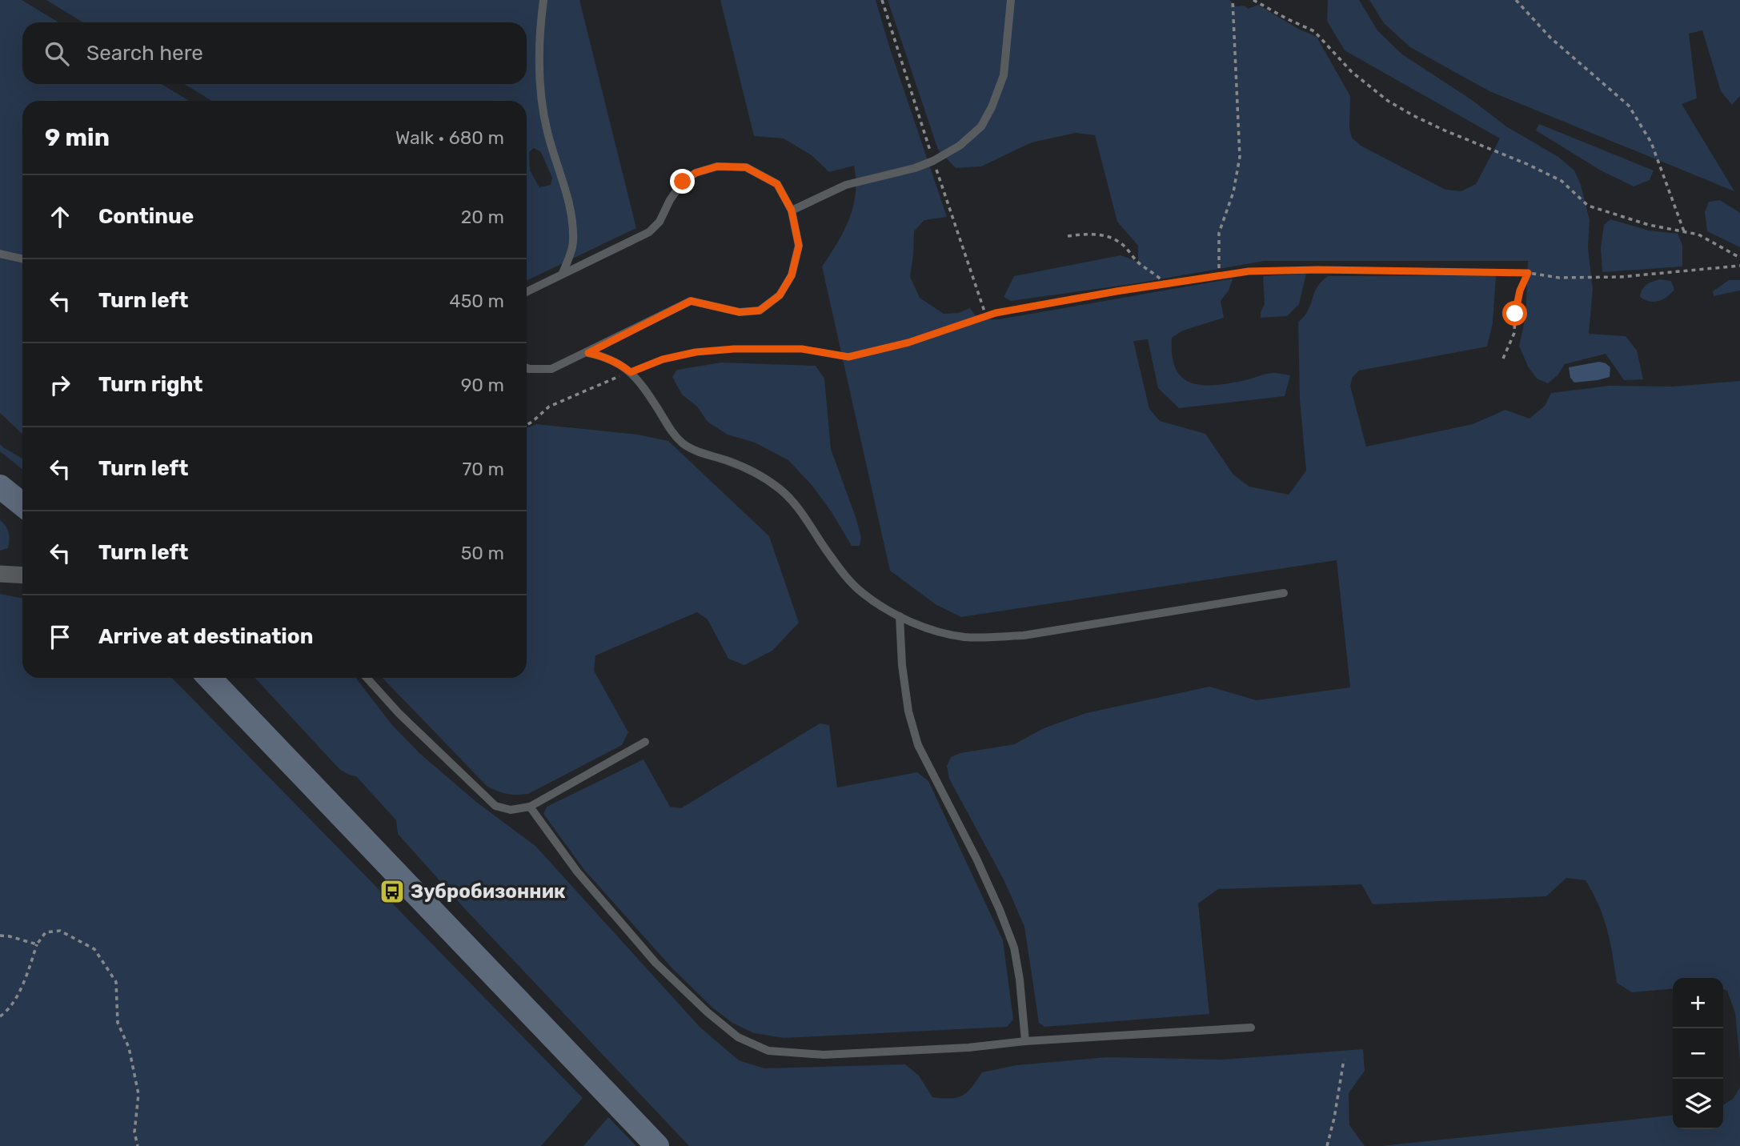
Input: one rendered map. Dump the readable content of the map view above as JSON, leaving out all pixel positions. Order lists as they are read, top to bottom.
{
  "places": {
    "bus stop": ["Зубробизонник"]
  },
  "page": {
    "search": "Search here",
    "heading": ["9 min", "Walk · 680 m"],
    "list": [
      ["Continue", "20 m"],
      ["Turn left", "450 m"],
      ["Turn right", "90 m"],
      ["Turn left", "70 m"],
      ["Turn left", "50 m"],
      "Arrive at destination"
    ],
    "map_buttons": ["+", "−"]
  }
}
